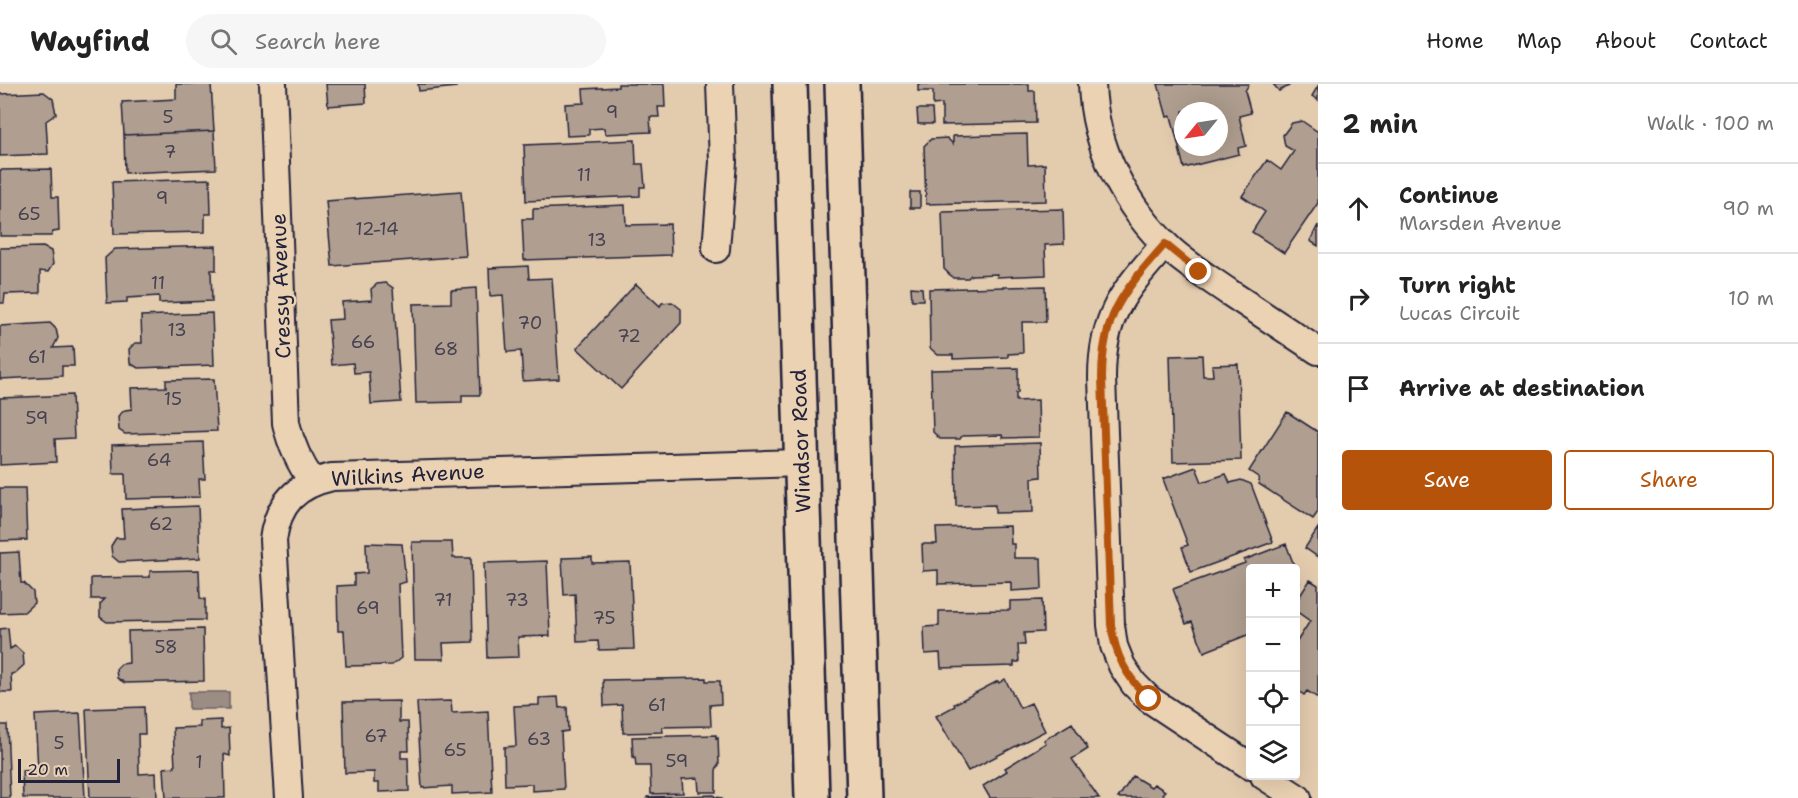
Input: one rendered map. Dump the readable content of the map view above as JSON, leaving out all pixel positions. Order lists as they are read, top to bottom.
{
  "streets": {
    "main road": ["Windsor Road"],
    "street": ["Cressy Avenue", "Wilkins Avenue"]
  },
  "crossings": [
    ["Cressy Avenue", "Wilkins Avenue"],
    ["Windsor Road", "Wilkins Avenue"]
  ],
  "house_numbers": [
    "9",
    "5",
    "7",
    "11",
    "9",
    "65",
    "12-14",
    "13",
    "11",
    "70",
    "13",
    "72",
    "66",
    "68",
    "61",
    "15",
    "59",
    "64",
    "62",
    "71",
    "73",
    "69",
    "75",
    "58",
    "61",
    "67",
    "63",
    "5",
    "65",
    "59",
    "1"
  ],
  "scale_bar": "20 m",
  "north": "bottom left",
  "page": {
    "header": "Wayfind",
    "search": "Search here",
    "nav": [
      "Home",
      "Map",
      "About",
      "Contact"
    ],
    "heading": ["2 min", "Walk · 100 m"],
    "list": [
      ["Continue", "Marsden Avenue", "90 m"],
      ["Turn right", "Lucas Circuit", "10 m"],
      "Arrive at destination"
    ],
    "buttons": ["Save", "Share"],
    "map_buttons": ["+", "−"],
    "scale": "20 m"
  }
}
